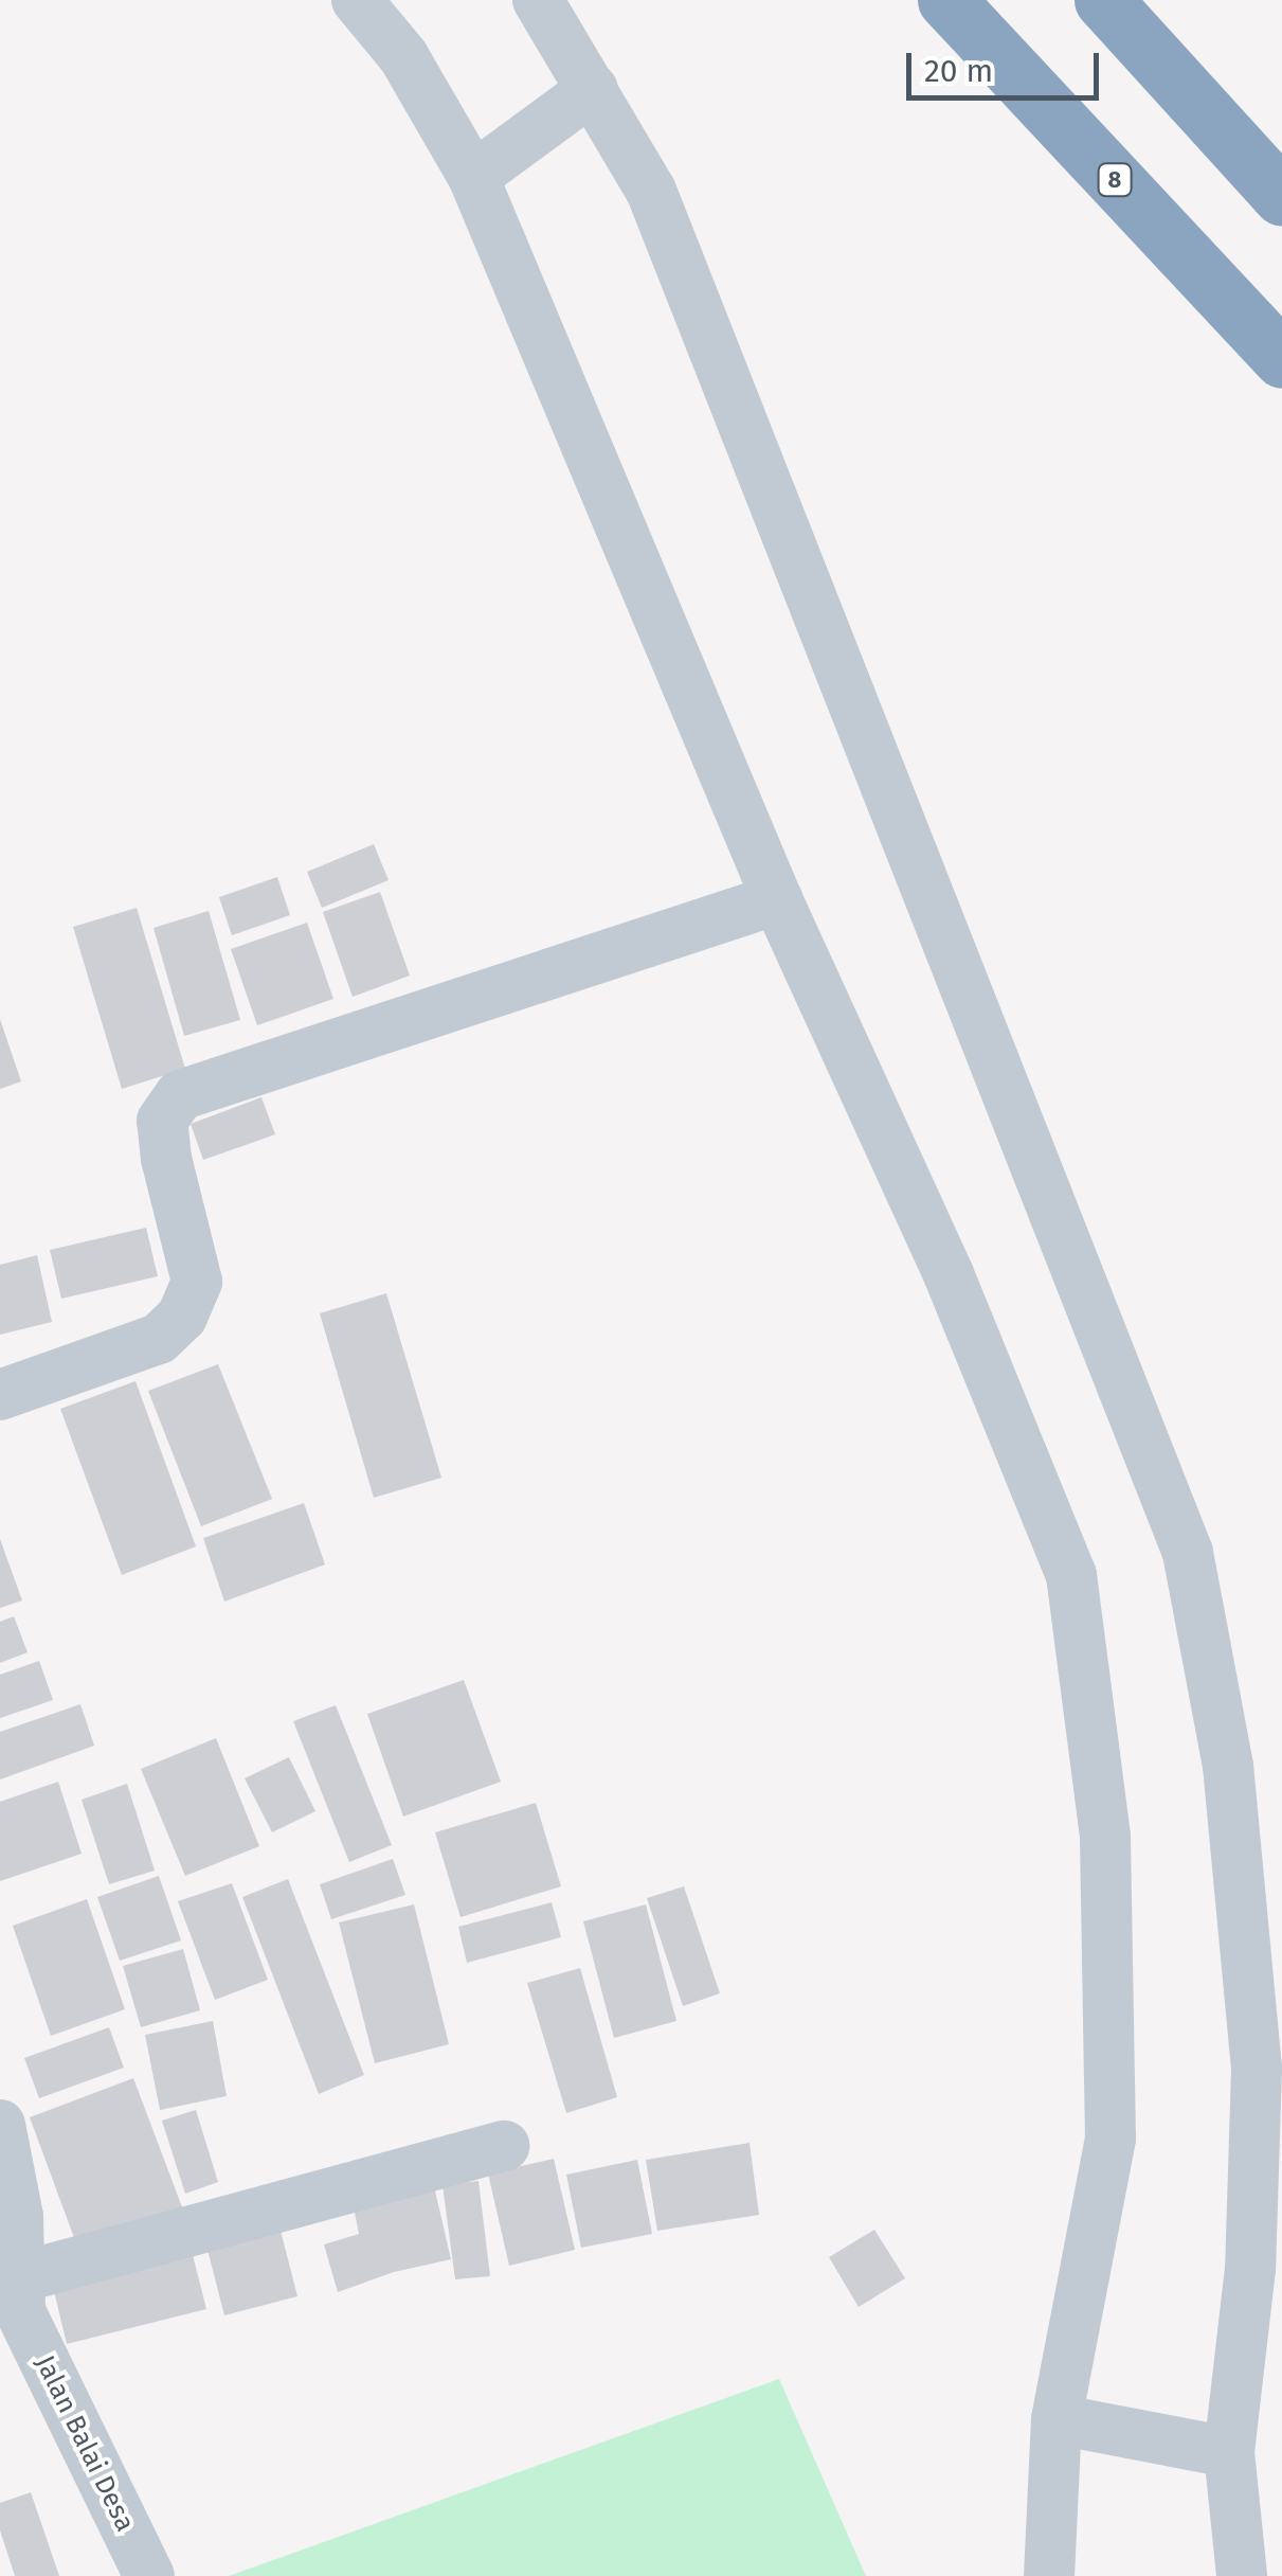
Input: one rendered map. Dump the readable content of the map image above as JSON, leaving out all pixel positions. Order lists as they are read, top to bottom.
{
  "streets": {
    "highway": ["8"],
    "street": ["Jalan Balai Desa"]
  },
  "scale_bar": "20 m"
}
